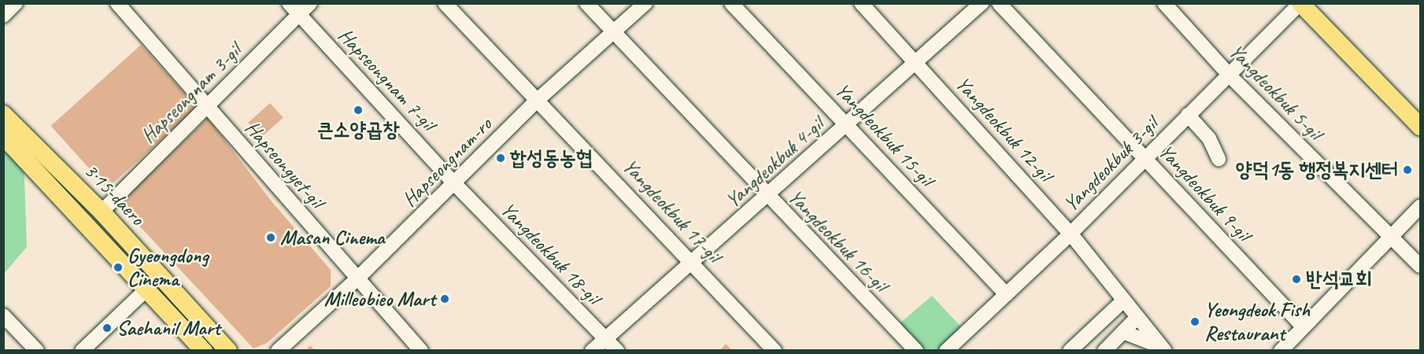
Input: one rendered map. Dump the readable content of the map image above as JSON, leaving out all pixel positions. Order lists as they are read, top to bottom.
{
  "streets": {
    "main road": ["3·15-daero"],
    "street": [
      "Hapseongnam 7-gil",
      "Yangdeokbuk 5-gil",
      "Hapseongnam 3-gil",
      "Yangdeokbuk 12-gil",
      "Yangdeokbuk 15-gil",
      "Hapseongnam-ro",
      "Yangdeokbuk 4-gil",
      "Hapseongyet-gil",
      "Yangdeokbuk 3-gil",
      "Yangdeokbuk 9-gil",
      "Yangdeokbuk 17-gil",
      "Yangdeokbuk 16-gil",
      "Yangdeokbuk 18-gil"
    ]
  },
  "crossings": [
    ["Hapseongnam 7-gil", "Hapseongnam 3-gil"],
    ["Hapseongnam 7-gil", "Hapseongnam-ro"],
    ["Hapseongnam 7-gil", "Yangdeokbuk 18-gil"],
    ["Yangdeokbuk 5-gil", "Yangdeokbuk 3-gil"],
    ["Hapseongnam 3-gil", "Hapseongyet-gil"],
    ["Hapseongnam 3-gil", "3·15-daero"],
    ["Yangdeokbuk 12-gil", "Yangdeokbuk 4-gil"],
    ["Yangdeokbuk 12-gil", "Yangdeokbuk 3-gil"],
    ["Yangdeokbuk 15-gil", "Yangdeokbuk 4-gil"],
    ["Yangdeokbuk 15-gil", "Yangdeokbuk 3-gil"],
    ["Hapseongnam-ro", "Hapseongyet-gil"],
    ["Hapseongnam-ro", "Yangdeokbuk 17-gil"],
    ["Hapseongnam-ro", "Yangdeokbuk 16-gil"],
    ["Hapseongnam-ro", "Yangdeokbuk 18-gil"],
    ["Yangdeokbuk 4-gil", "Yangdeokbuk 17-gil"],
    ["Yangdeokbuk 4-gil", "Yangdeokbuk 16-gil"],
    ["Yangdeokbuk 4-gil", "Yangdeokbuk 18-gil"],
    ["Yangdeokbuk 3-gil", "Yangdeokbuk 9-gil"]
  ],
  "places": [
    "큰소양곱창",
    "합성동농협",
    "양덕1동 행정복지센터",
    "Masan Cinema",
    "Gyeongdong Cinema",
    "반석교회",
    "Milleobieo Mart",
    "Yeongdeok Fish Restaurant",
    "Saehanil Mart"
  ]
}
